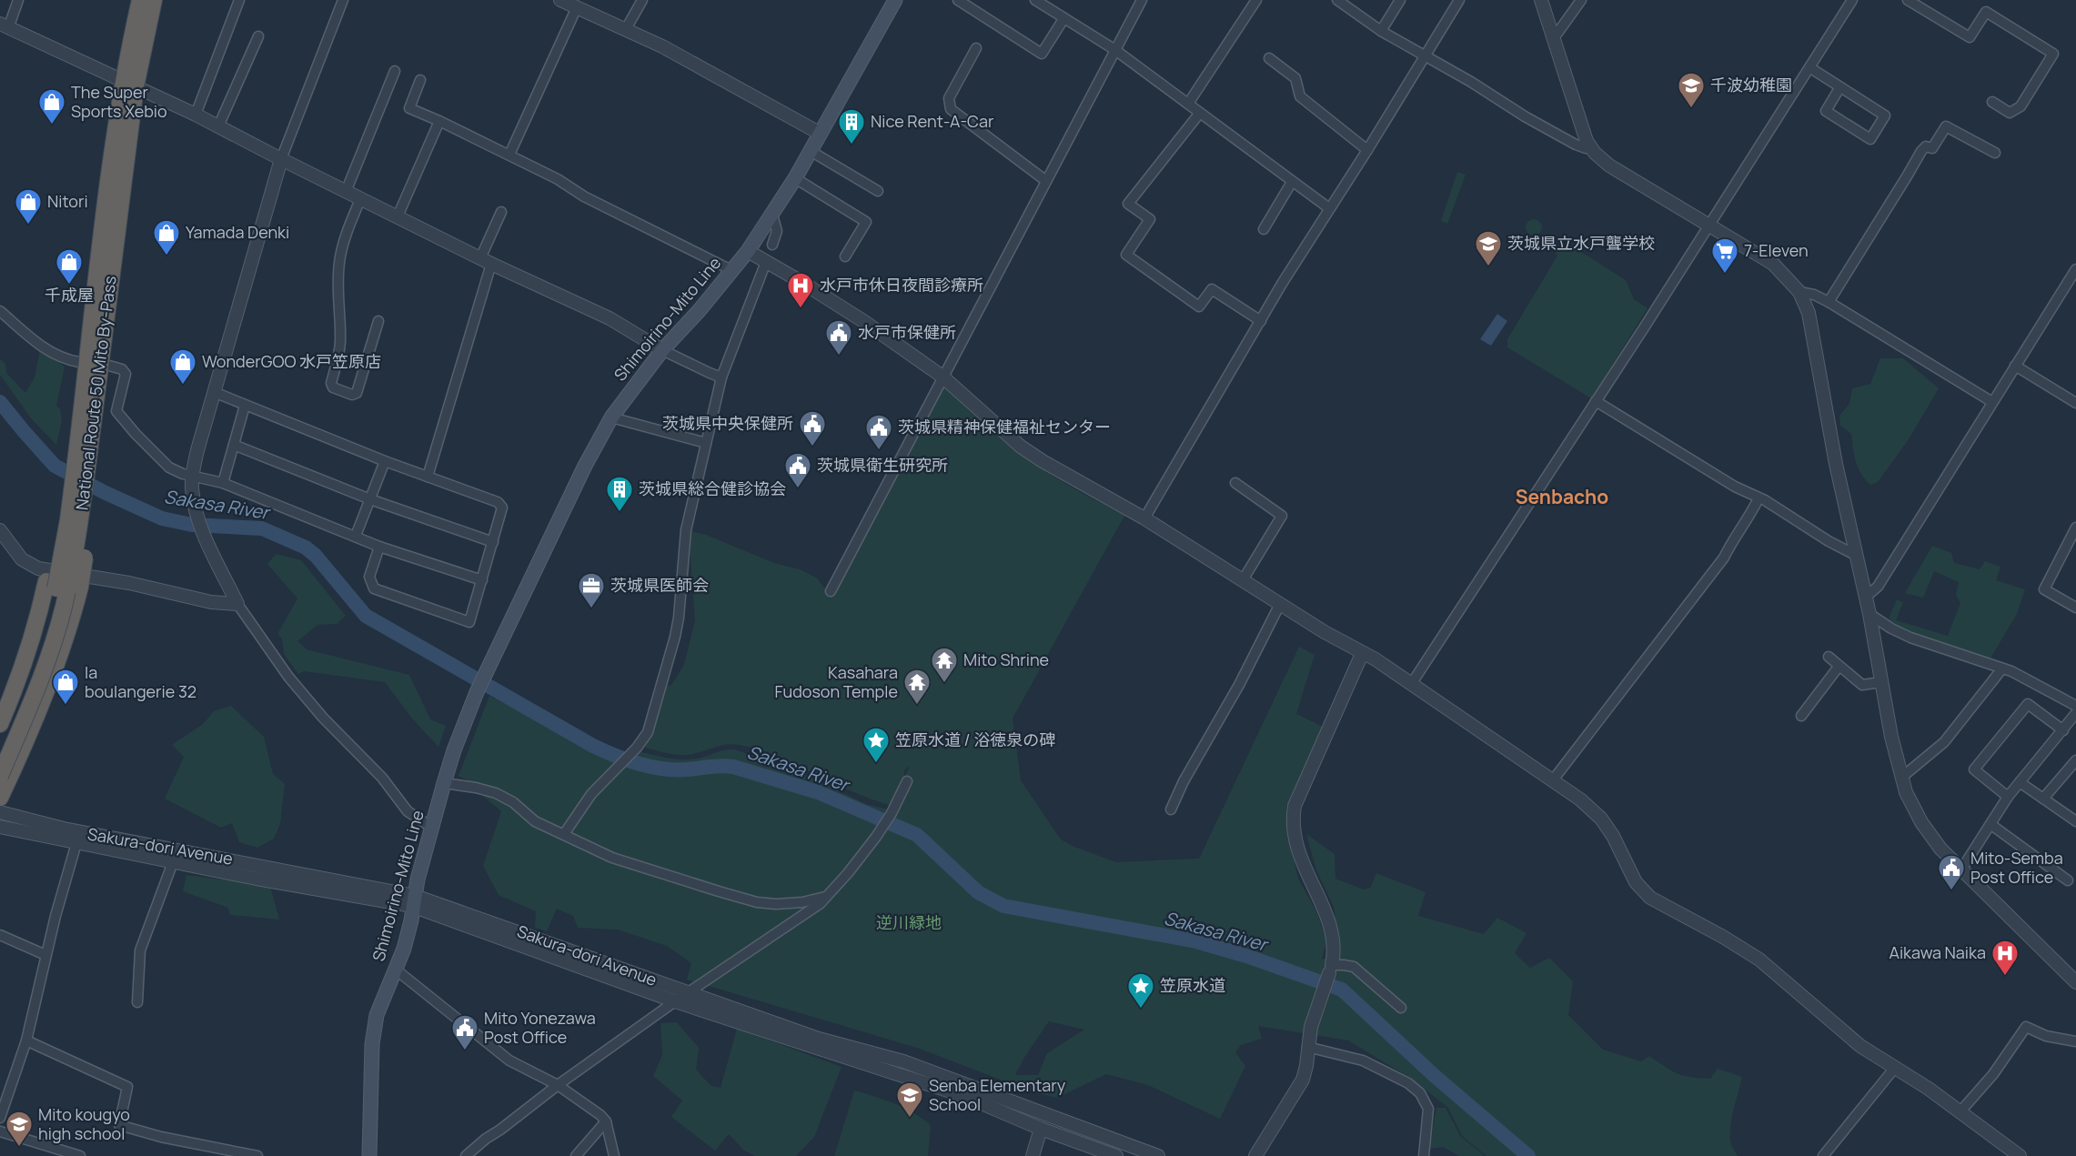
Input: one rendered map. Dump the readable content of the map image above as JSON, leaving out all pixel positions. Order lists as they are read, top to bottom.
{
  "streets": {
    "highway": ["National Route 50 Mito By-Pass"],
    "main road": ["Shimoirino-Mito Line"],
    "street": ["Sakura-dori Avenue"]
  },
  "crossings": [
    ["Shimoirino-Mito Line", "Sakura-dori Avenue"]
  ],
  "districts": ["Senbacho"],
  "water": ["Sakasa River"],
  "parks": ["逆川緑地"],
  "places": {
    "school or university": [
      "千波幼稚園",
      "茨城県立水戸聾学校",
      "Senba Elementary School",
      "Mito kougyo high school"
    ],
    "shop": [
      "The Super Sports Xebio",
      "Nitori",
      "Yamada Denki",
      "千成屋",
      "WonderGOO 水戸笠原店",
      "la boulangerie 32"
    ],
    "building": ["Nice Rent-A-Car", "茨城県総合健診協会"],
    "supermarket": ["7-Eleven"],
    "hospital": ["水戸市休日夜間診療所", "Aikawa Naika"],
    "public building": [
      "水戸市保健所",
      "茨城県中央保健所",
      "茨城県精神保健福祉センター",
      "茨城県衛生研究所",
      "Mito-Semba Post Office",
      "Mito Yonezawa Post Office"
    ],
    "office": ["茨城県医師会"],
    "temple": ["Mito Shrine", "Kasahara Fudoson Temple"],
    "place": ["笠原水道 / 浴徳泉の碑", "笠原水道"]
  }
}
